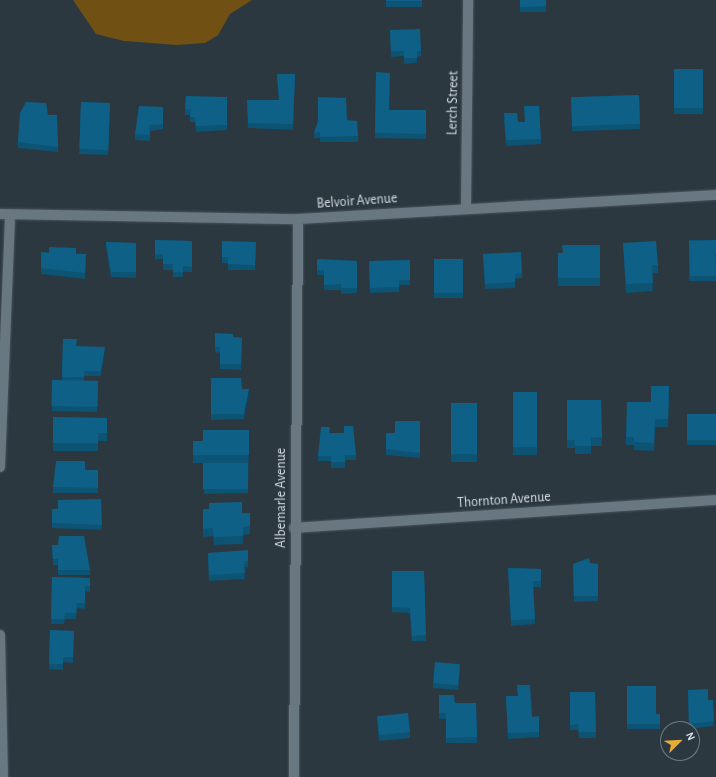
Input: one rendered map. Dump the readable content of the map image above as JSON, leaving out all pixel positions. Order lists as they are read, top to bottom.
{
  "streets": {
    "street": [
      "Lerch Street",
      "Belvoir Avenue",
      "Albemarle Avenue",
      "Thornton Avenue"
    ]
  },
  "crossings": [
    ["Lerch Street", "Belvoir Avenue"],
    ["Belvoir Avenue", "Albemarle Avenue"],
    ["Albemarle Avenue", "Thornton Avenue"]
  ],
  "north": "top right"
}
